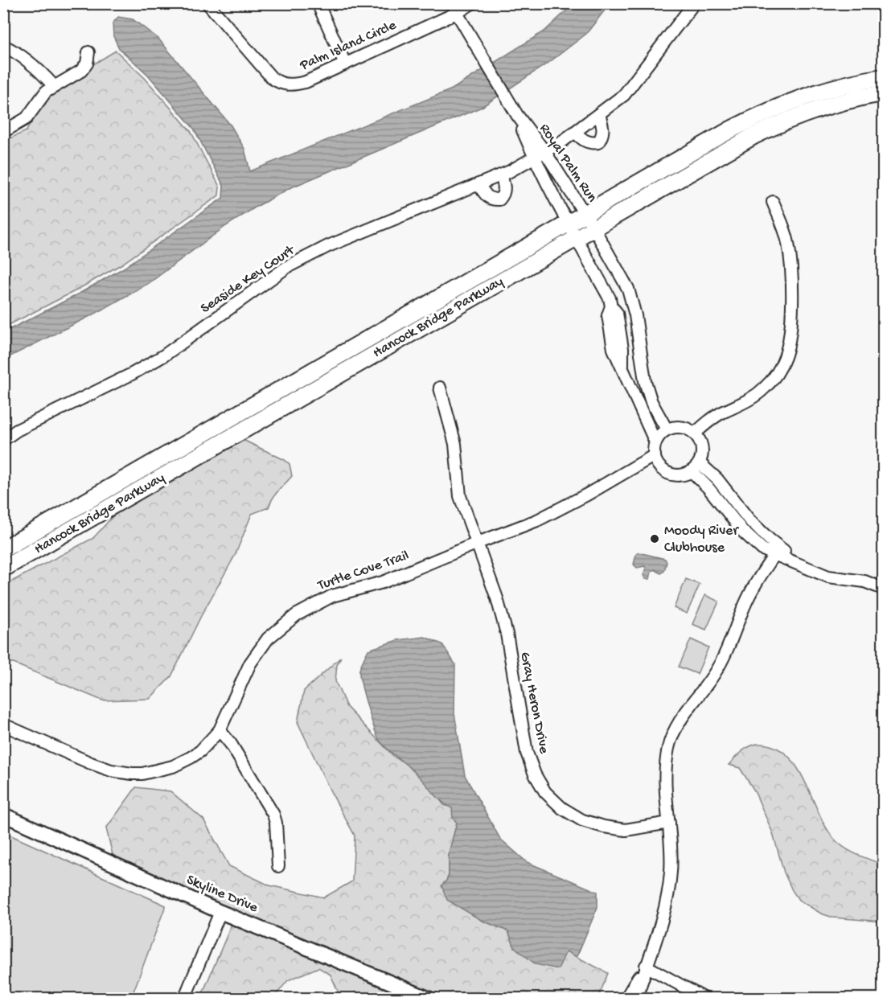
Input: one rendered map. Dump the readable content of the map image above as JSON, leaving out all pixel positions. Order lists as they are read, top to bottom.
{
  "streets": {
    "main road": ["Hancock Bridge Parkway"],
    "street": [
      "Palm Island Circle",
      "Royal Palm Run",
      "Seaside Key Court",
      "Turtle Cove Trail",
      "Gray Heron Drive",
      "Skyline Drive"
    ]
  },
  "crossings": [
    ["Palm Island Circle", "Royal Palm Run"],
    ["Royal Palm Run", "Seaside Key Court"],
    ["Royal Palm Run", "Hancock Bridge Parkway"],
    ["Royal Palm Run", "Turtle Cove Trail"],
    ["Turtle Cove Trail", "Gray Heron Drive"]
  ],
  "places": ["Moody River Clubhouse"]
}
